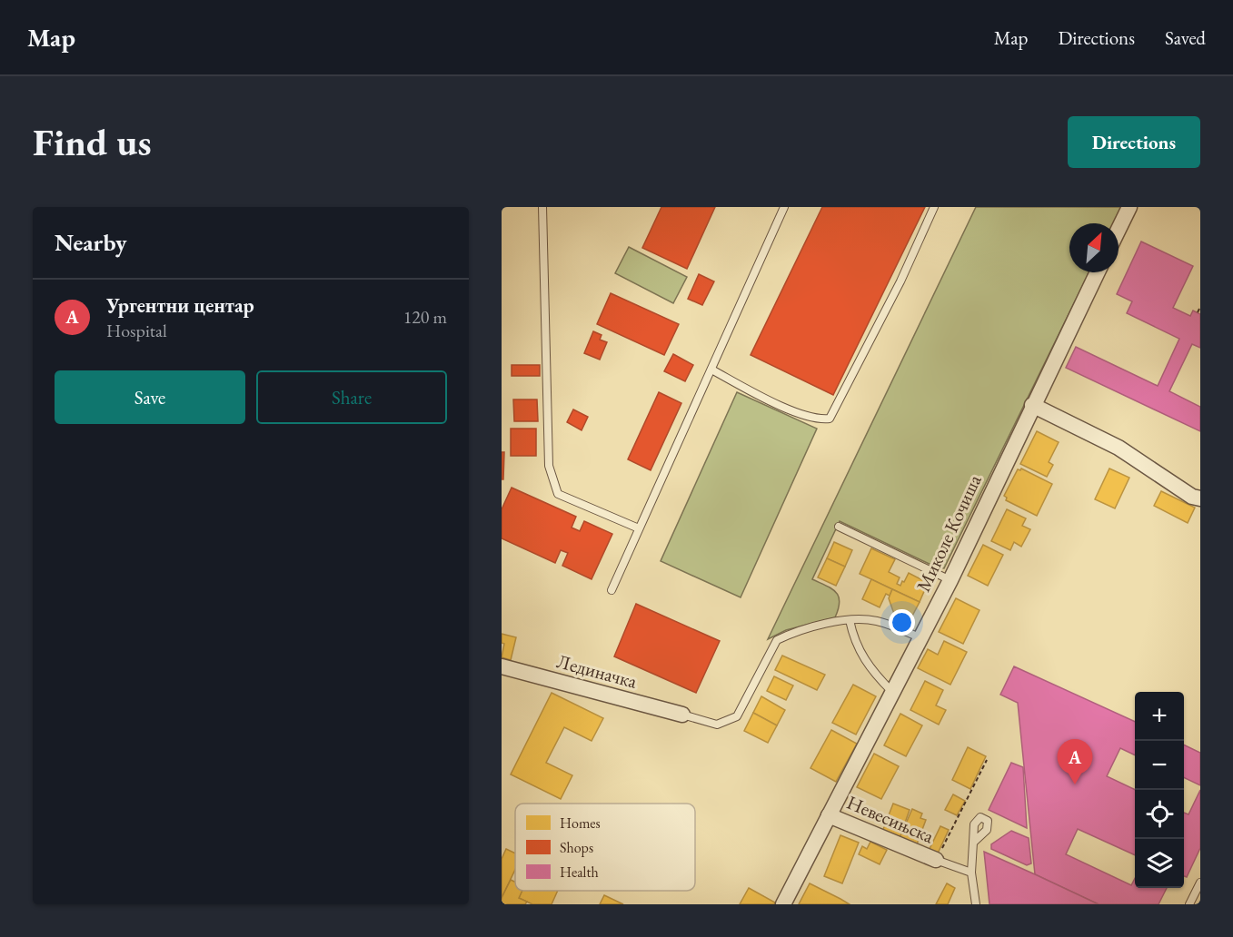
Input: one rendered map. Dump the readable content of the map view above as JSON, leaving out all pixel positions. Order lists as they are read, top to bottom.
{
  "streets": {
    "street": ["Миколе Кочиша", "Лединачка", "Невесињска"]
  },
  "crossings": [
    ["Миколе Кочиша", "Невесињска"]
  ],
  "legend": ["Homes", "Shops", "Health"],
  "north": "top right",
  "page": {
    "header": "Map",
    "nav": ["Map", "Directions", "Saved"],
    "buttons": [
      "Directions",
      ["Save", "Share"]
    ],
    "title": "Find us",
    "heading": "Nearby",
    "list": [
      {
        "mark": "A",
        "name": "Ургентни центар",
        "note": "Hospital",
        "value": "120 m"
      }
    ],
    "map_buttons": ["+", "−"],
    "pins": "A"
  }
}
